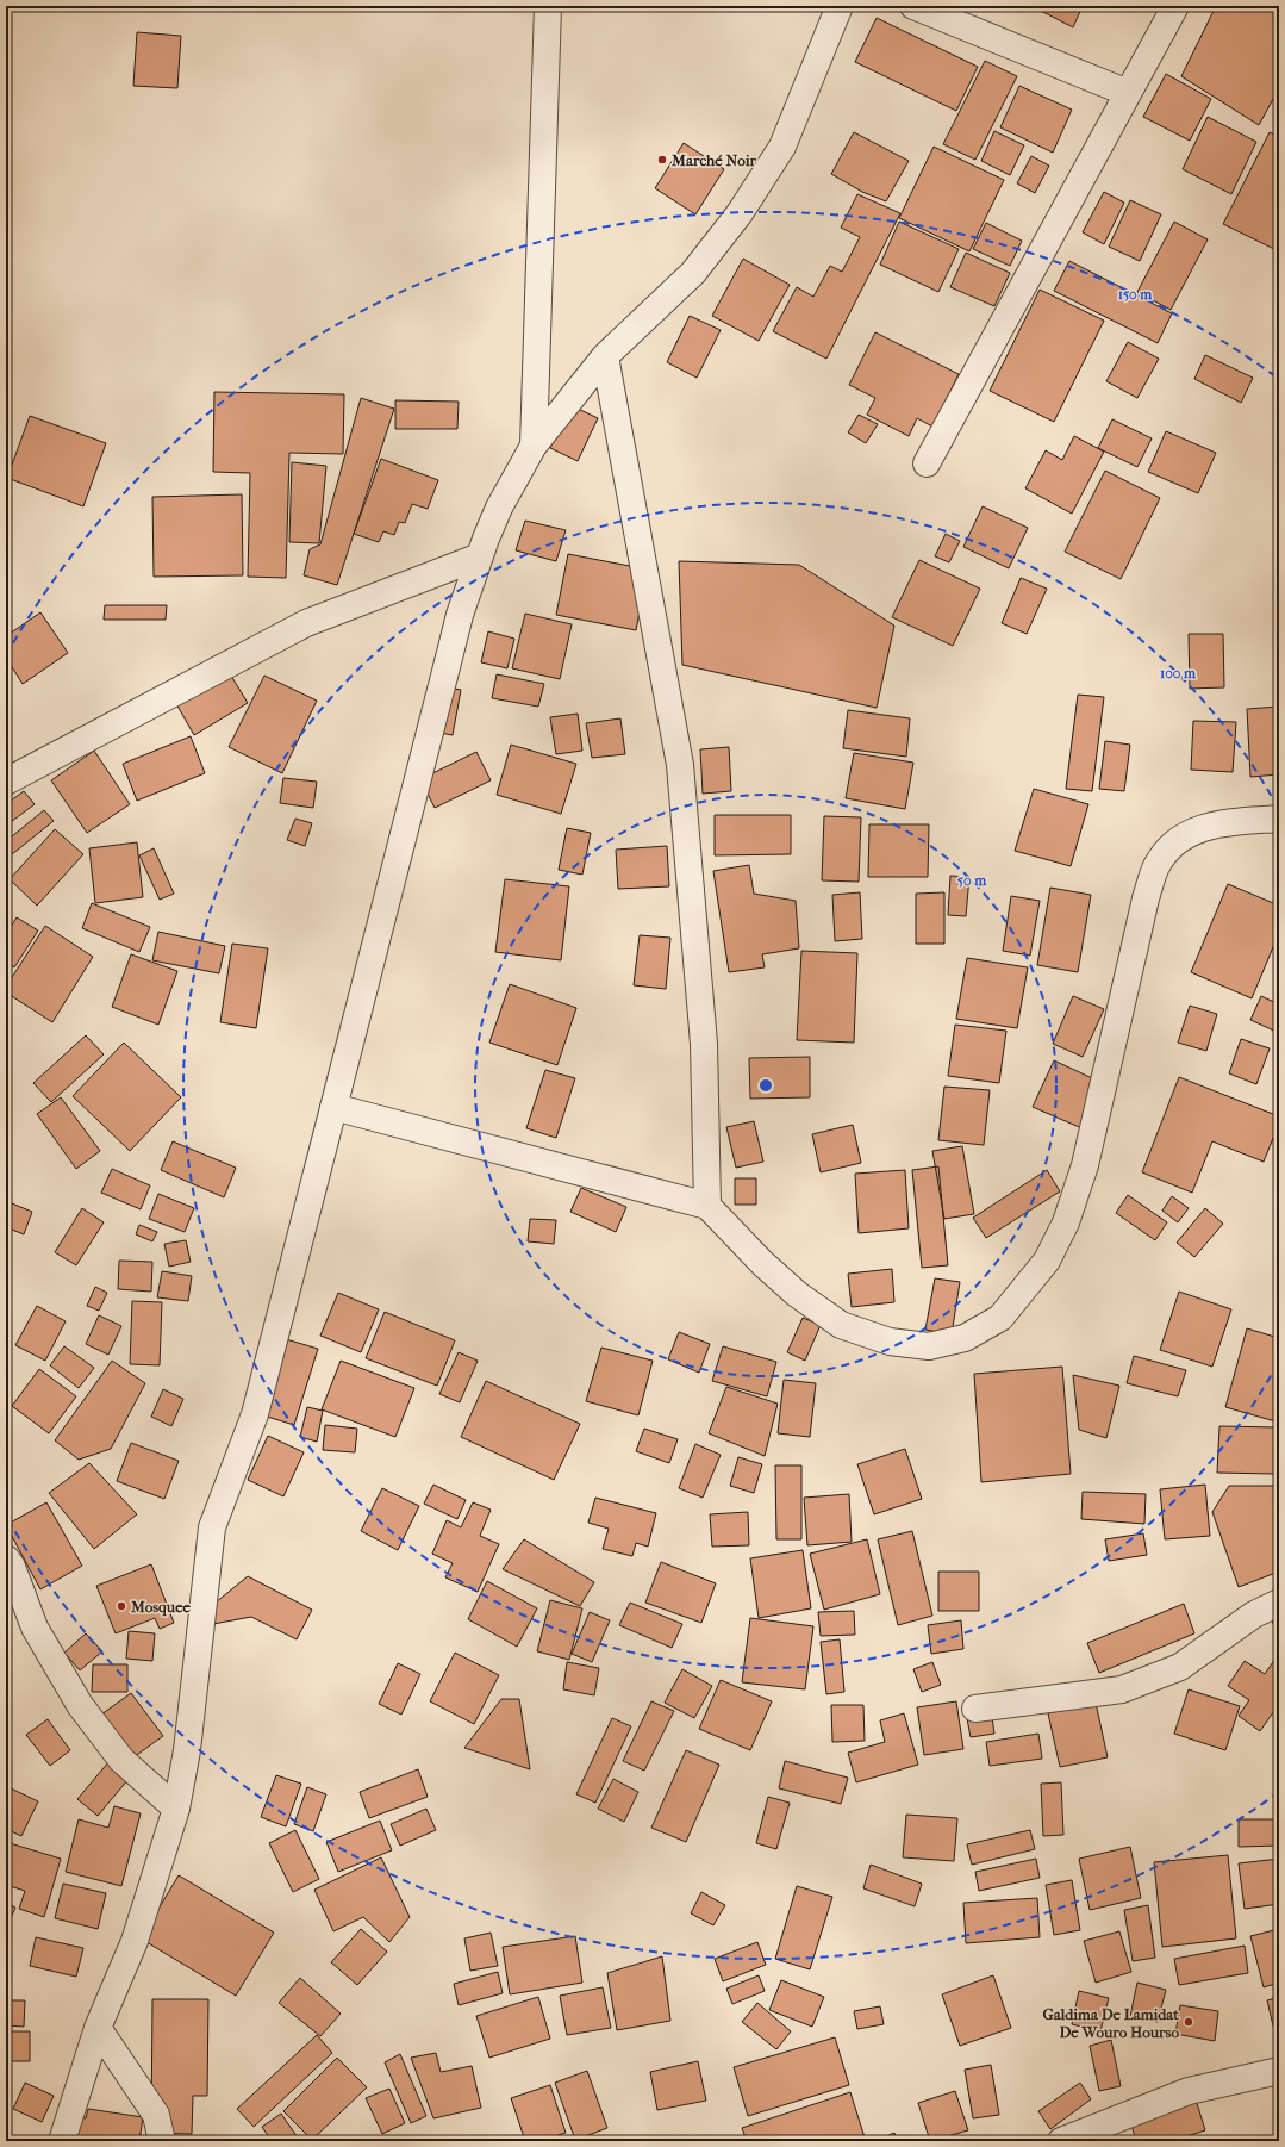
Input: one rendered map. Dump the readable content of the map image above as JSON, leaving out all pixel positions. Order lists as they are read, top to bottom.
{
  "places": ["Marché Noir", "Mosquee", "Galdima De Lamidat De Wouro Hourso"],
  "rings": ["150 m", "100 m", "50 m"]
}
